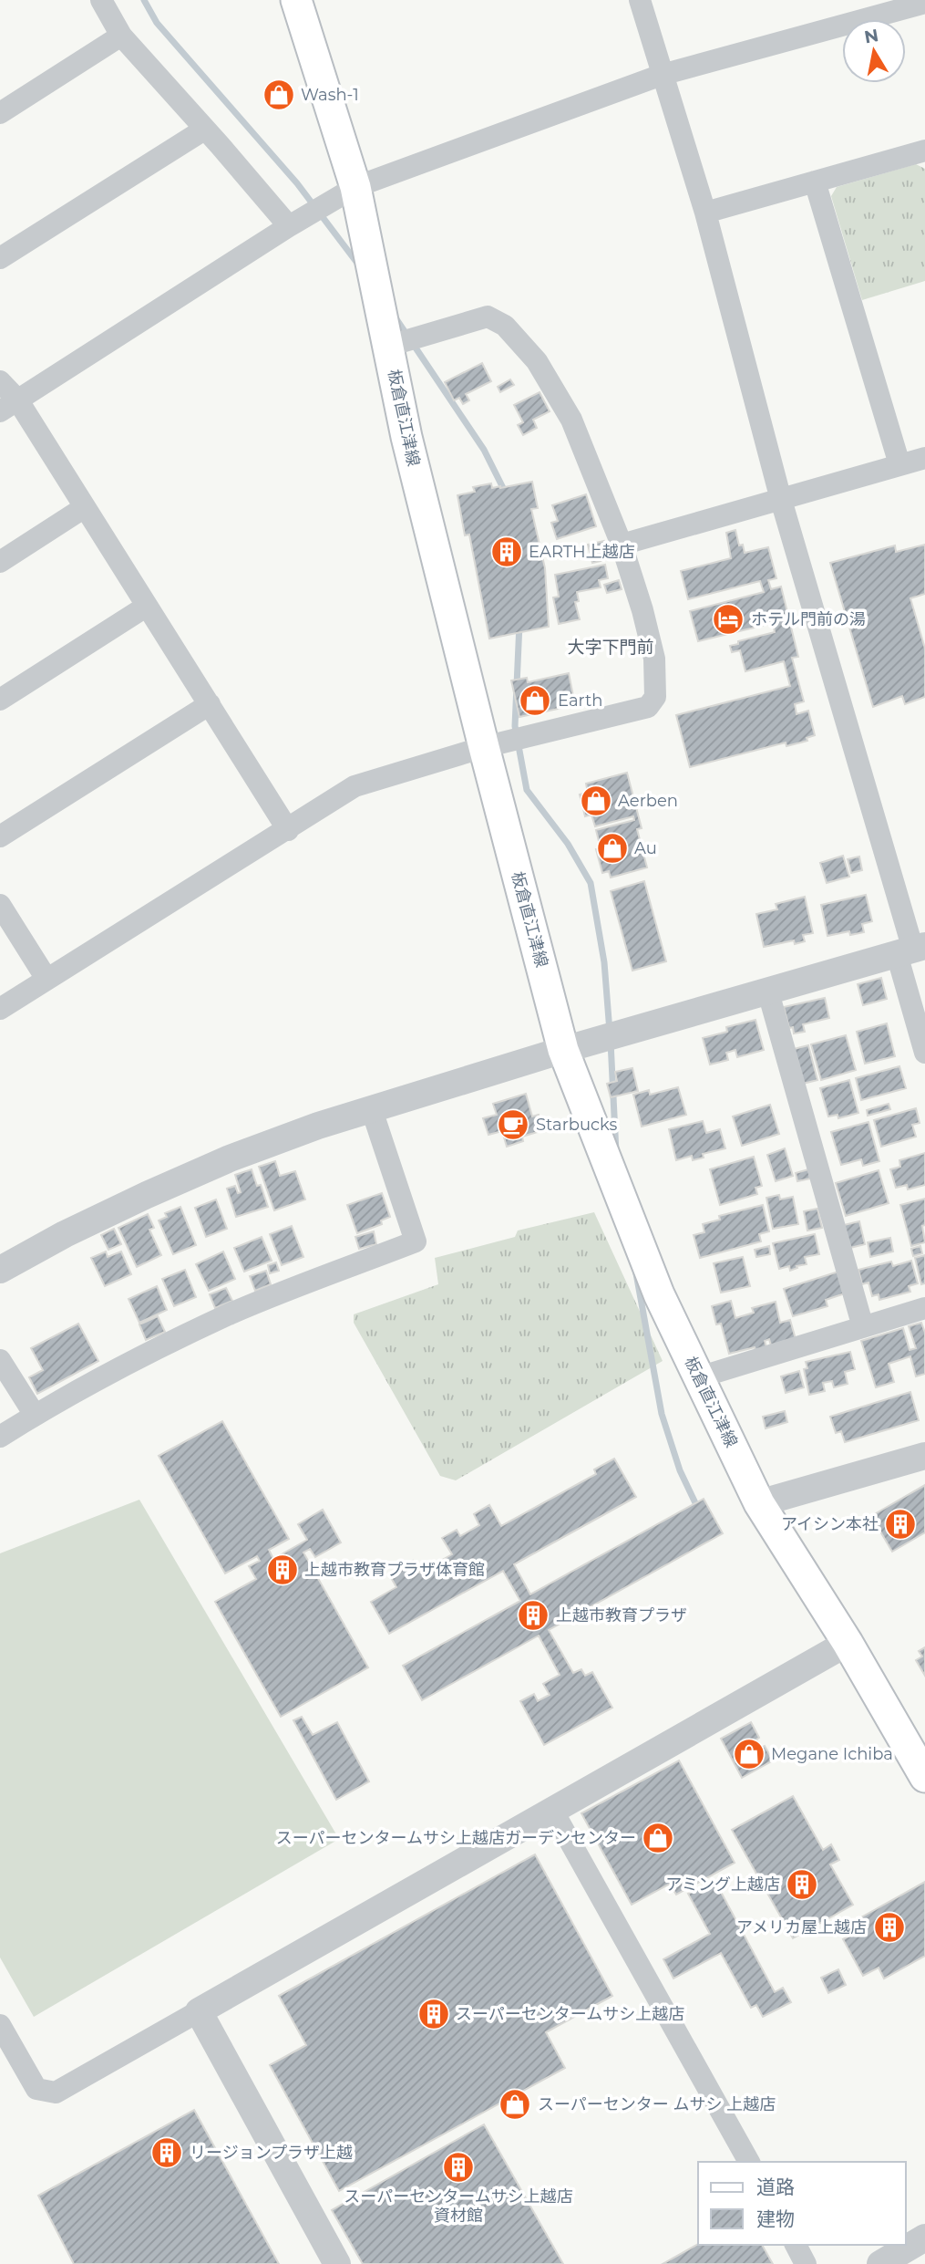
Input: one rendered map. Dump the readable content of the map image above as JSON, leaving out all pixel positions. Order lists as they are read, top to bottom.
{
  "streets": {
    "main road": ["板倉直江津線"]
  },
  "districts": ["大字下門前"],
  "places": {
    "shop": [
      "Wash-1",
      "Earth",
      "Aerben",
      "Au",
      "Megane Ichiba",
      "スーパーセンタームサシ上越店ガーデンセンター",
      "スーパーセンター ムサシ 上越店"
    ],
    "building": [
      "EARTH上越店",
      "アイシン本社",
      "上越市教育プラザ体育館",
      "上越市教育プラザ",
      "アミング上越店",
      "アメリカ屋上越店",
      "スーパーセンタームサシ上越店",
      "リージョンプラザ上越",
      "スーパーセンタームサシ上越店 資材館"
    ],
    "hotel": ["ホテル門前の湯"],
    "cafe": ["Starbucks"]
  },
  "legend": ["道路", "建物"],
  "north": "top"
}
